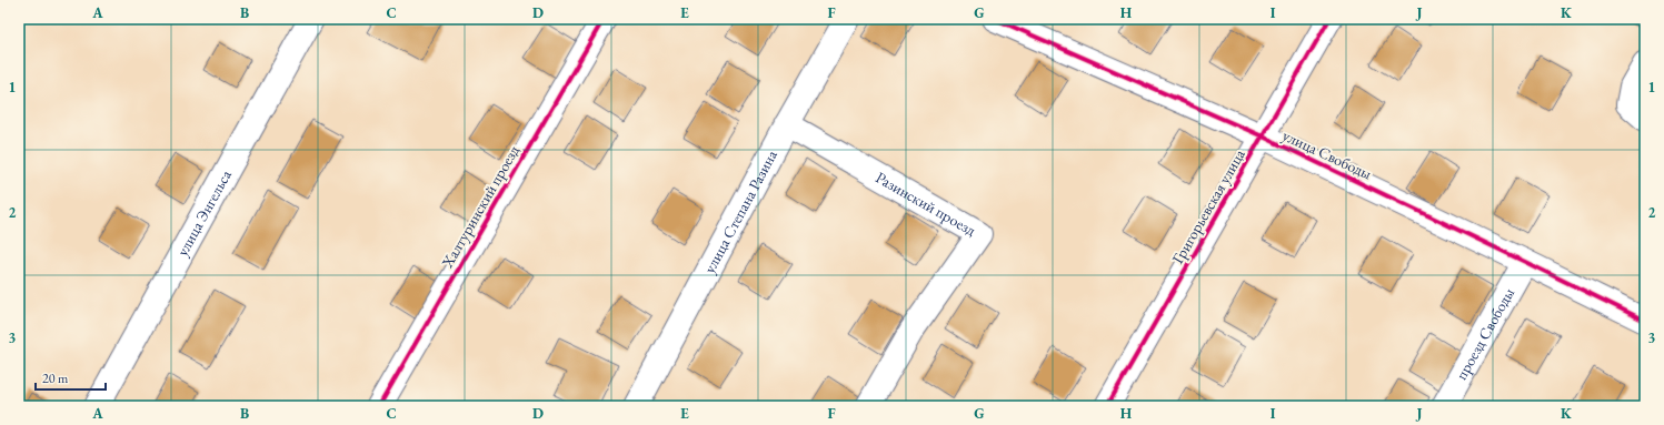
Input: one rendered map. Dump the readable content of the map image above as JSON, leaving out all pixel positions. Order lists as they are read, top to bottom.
{
  "streets": {
    "street": [
      "улица Свободы",
      "Разинский проезд",
      "Халтуринский проезд",
      "Григорьевская улица",
      "улица Степана Разина",
      "улица Энгельса",
      "проезд Свободы"
    ]
  },
  "crossings": [
    ["улица Свободы", "Григорьевская улица"],
    ["улица Свободы", "проезд Свободы"],
    ["Разинский проезд", "улица Степана Разина"]
  ],
  "scale_bar": "20 m",
  "grid": {
    "columns": [
      "A",
      "B",
      "C",
      "D",
      "E",
      "F",
      "G",
      "H",
      "I",
      "J",
      "K"
    ],
    "rows": ["1", "2", "3"]
  }
}
